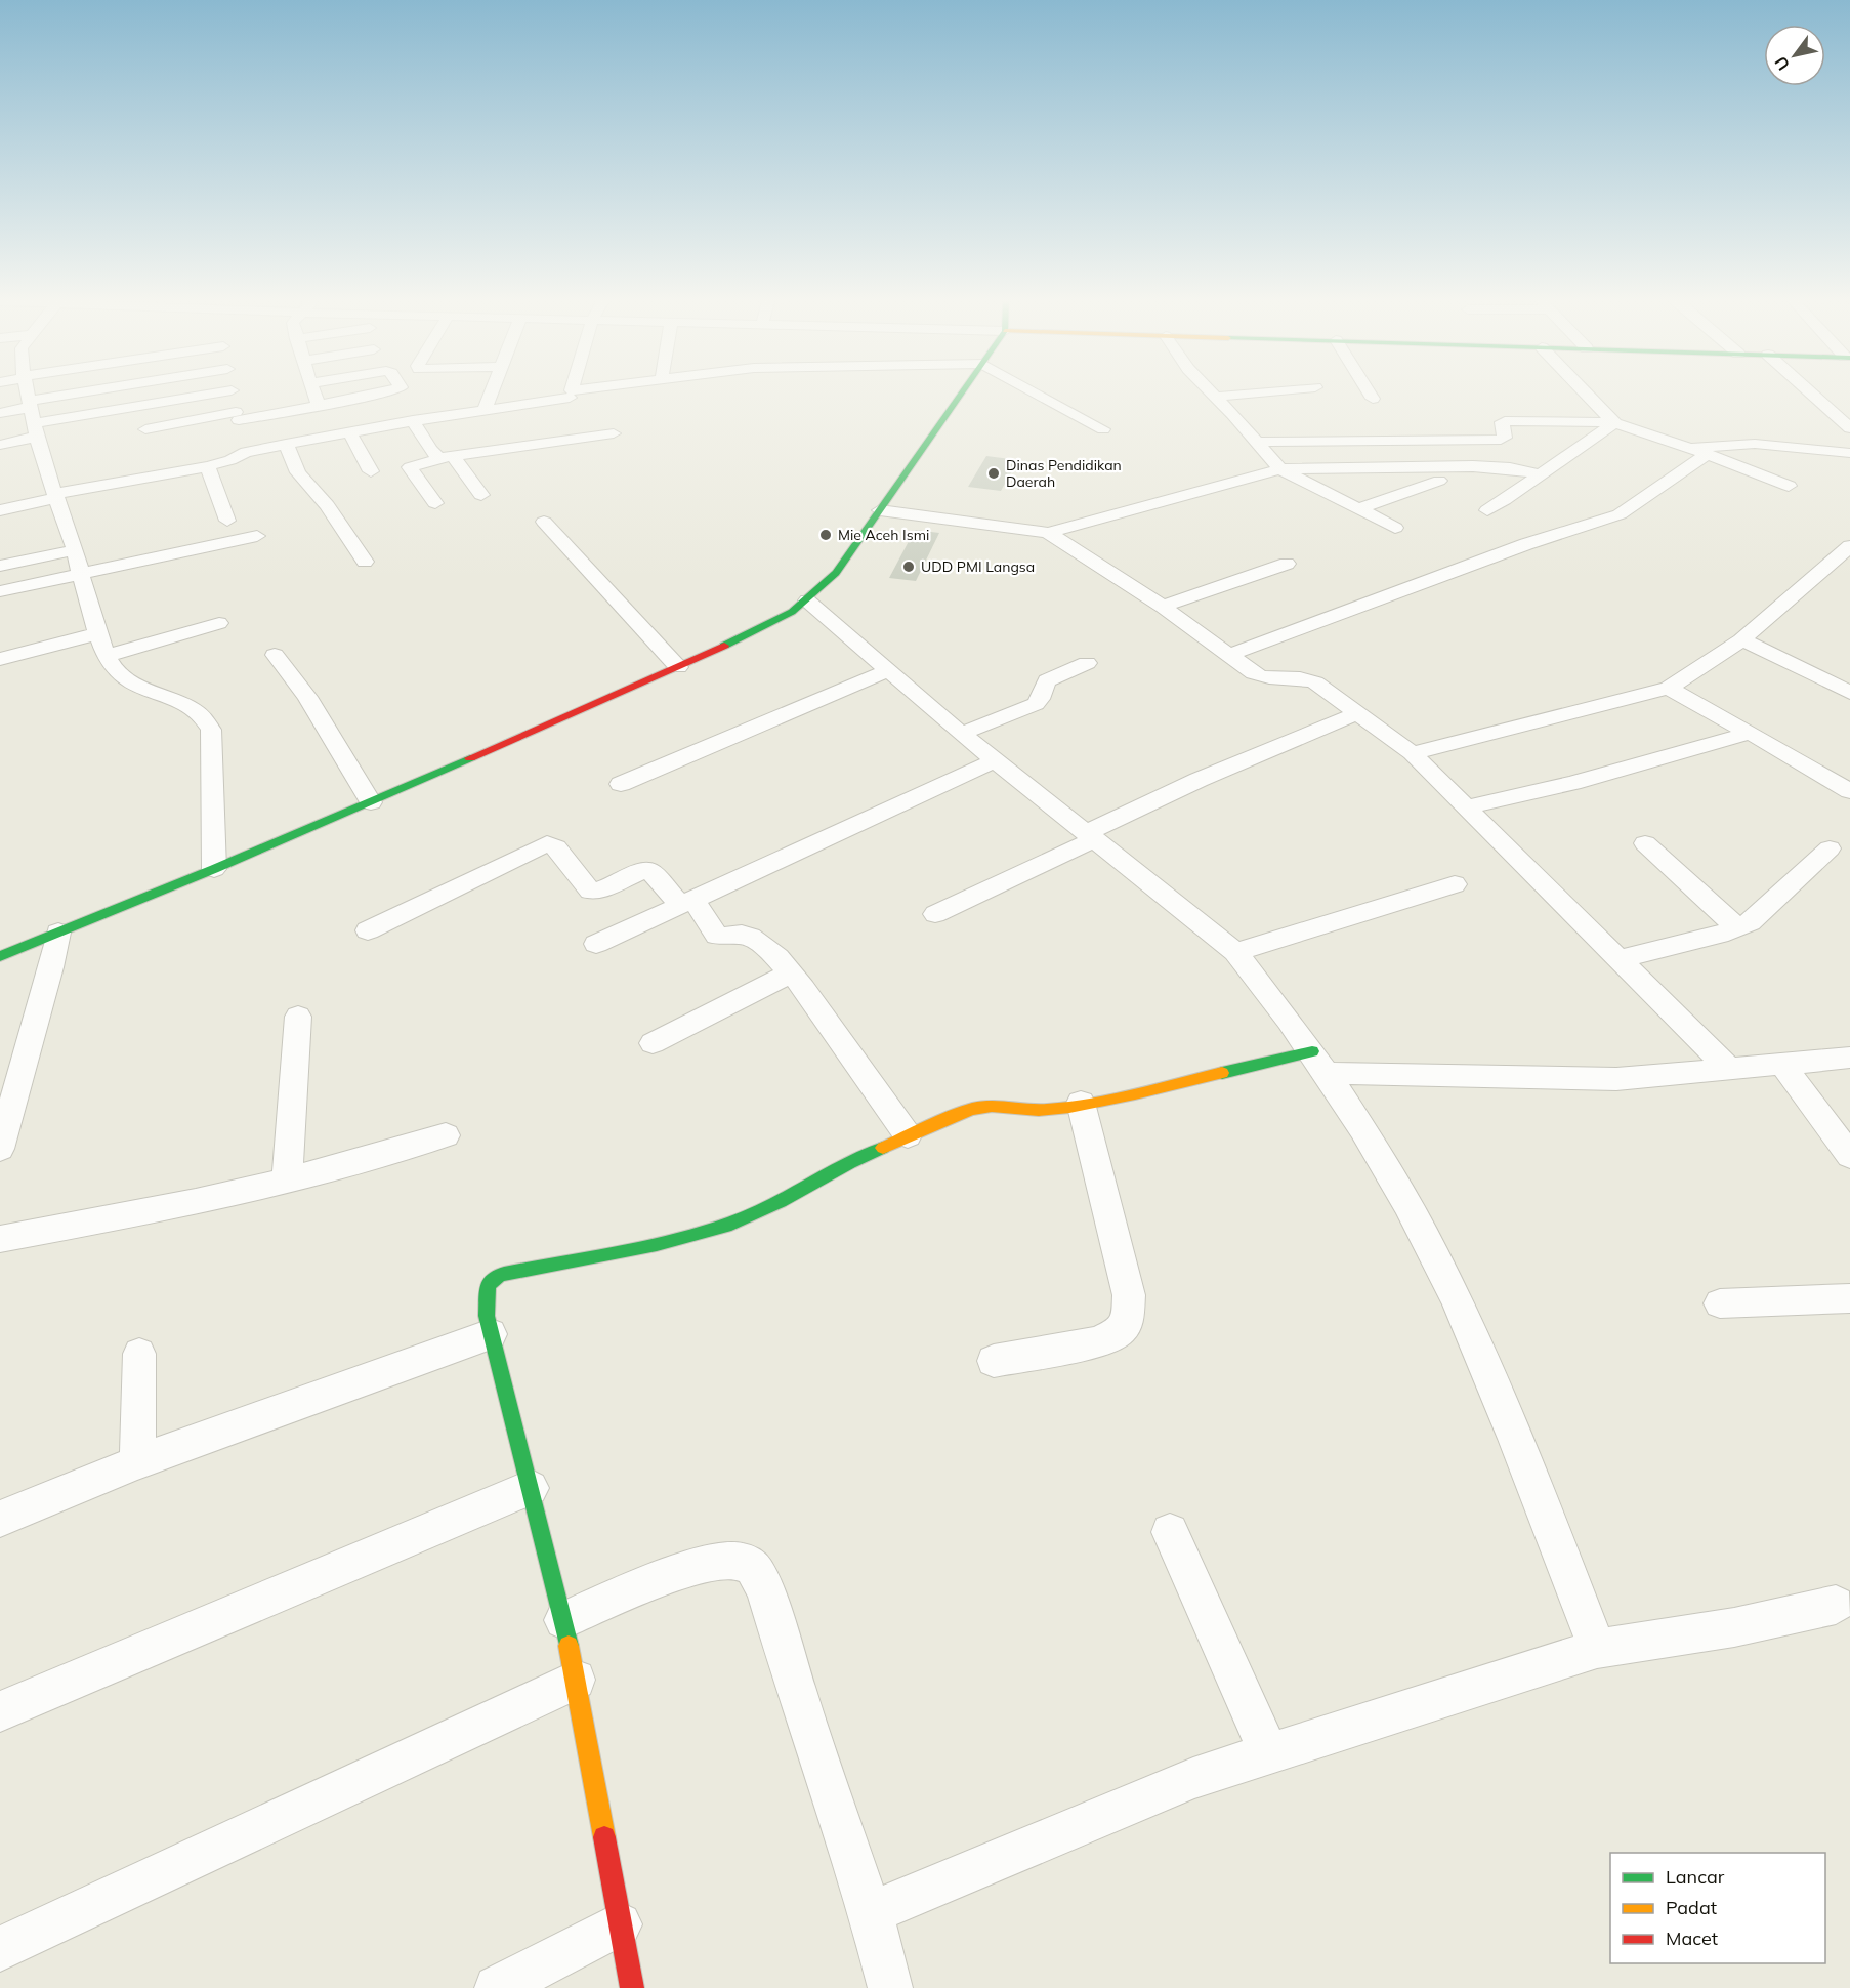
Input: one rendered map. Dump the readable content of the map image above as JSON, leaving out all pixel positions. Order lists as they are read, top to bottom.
{
  "places": ["Dinas Pendidikan Daerah", "Mie Aceh Ismi", "UDD PMI Langsa"],
  "legend": ["Lancar", "Padat", "Macet"],
  "north": "bottom left"
}
